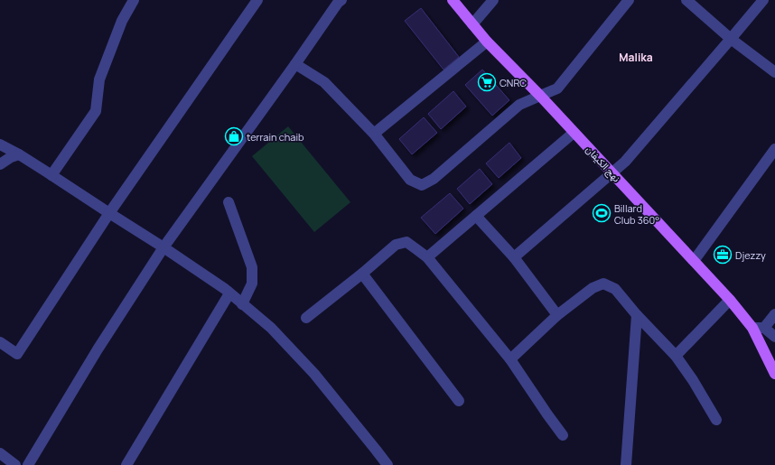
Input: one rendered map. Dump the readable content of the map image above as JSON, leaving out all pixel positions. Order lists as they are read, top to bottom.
{
  "streets": {
    "main road": ["نهج الكيفان"]
  },
  "districts": ["Malika"],
  "places": {
    "supermarket": ["CNRC"],
    "shop": ["terrain chaib"],
    "sports": ["Billard Club 360°"],
    "office": ["Djezzy"]
  }
}
